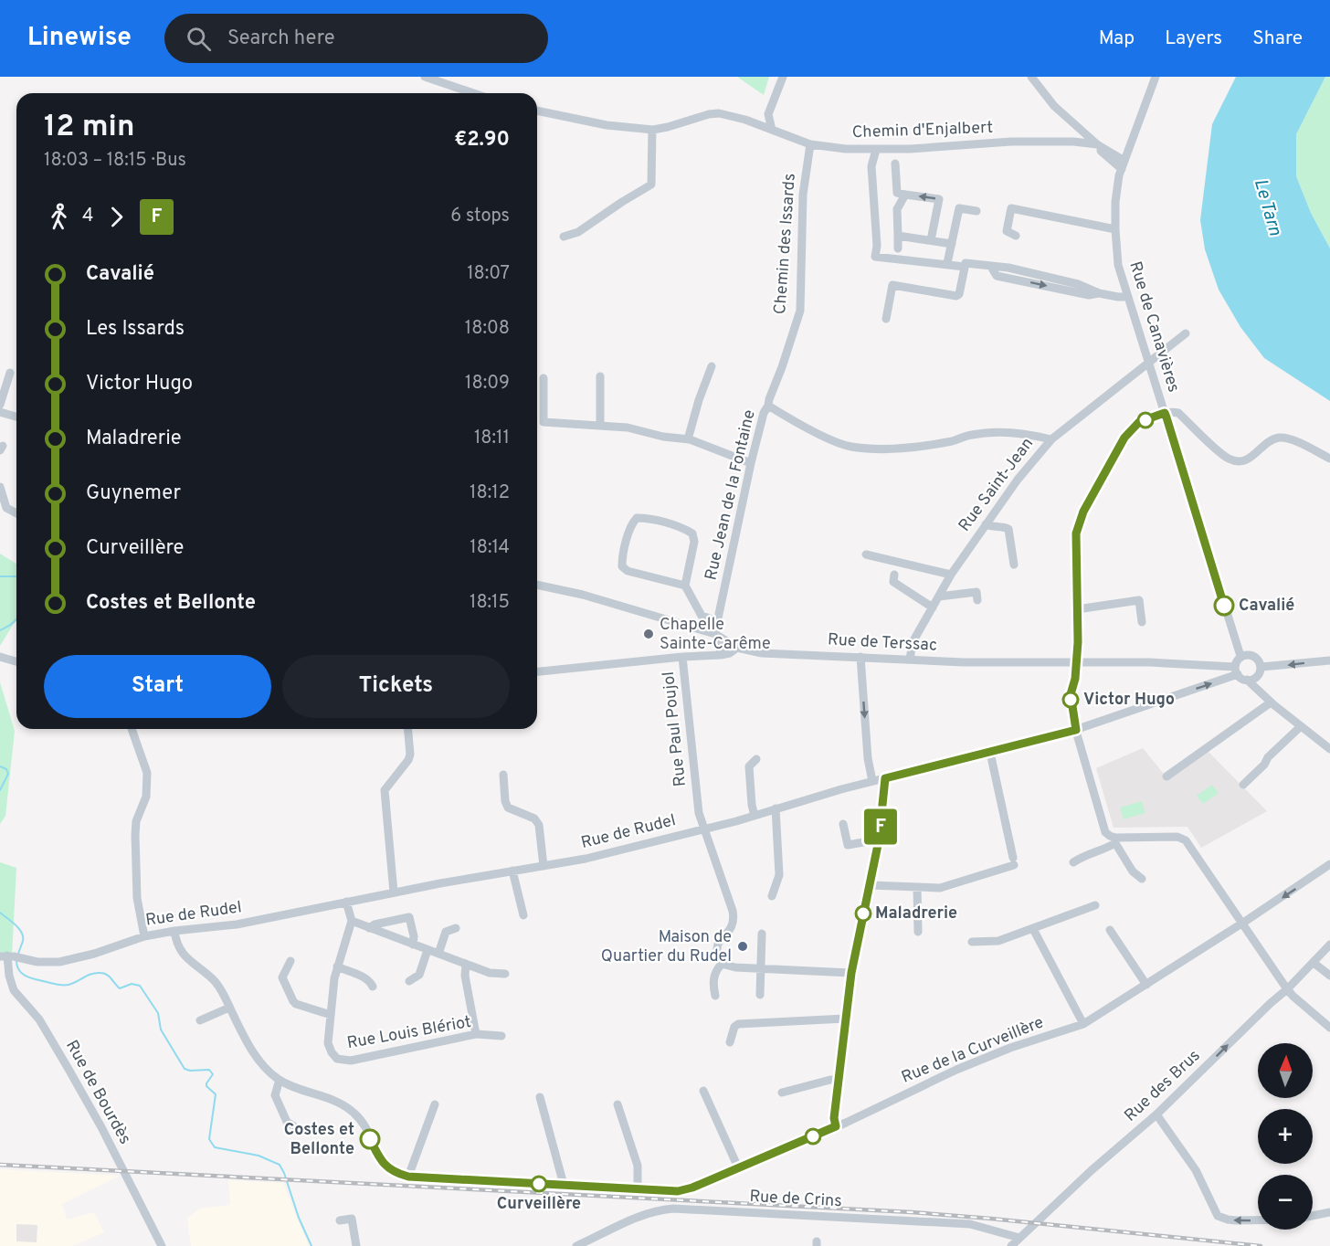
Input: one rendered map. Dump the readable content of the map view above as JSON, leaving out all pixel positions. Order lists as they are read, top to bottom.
{
  "streets": {
    "street": [
      "Chemin d'Enjalbert",
      "Chemin des Issards",
      "Rue de Canavières",
      "Rue Saint-Jean",
      "Rue Jean de la Fontaine",
      "Rue de Terssac",
      "Rue Paul Poujol",
      "Rue de Rudel",
      "Rue Louis Blériot",
      "Rue de la Curveillère",
      "Rue des Brus",
      "Rue de Bourdès",
      "Rue de Crins"
    ]
  },
  "crossings": [
    ["Chemin d'Enjalbert", "Chemin des Issards"],
    ["Chemin des Issards", "Rue Jean de la Fontaine"],
    ["Rue de Canavières", "Rue Saint-Jean"],
    ["Rue de Canavières", "Rue de Terssac"],
    ["Rue de Canavières", "Rue de Rudel"],
    ["Rue Saint-Jean", "Rue Jean de la Fontaine"],
    ["Rue Saint-Jean", "Rue de Terssac"],
    ["Rue de Terssac", "Rue de Rudel"],
    ["Rue Paul Poujol", "Rue de Rudel"],
    ["Rue de Rudel", "Rue de Bourdès"],
    ["Rue des Brus", "Rue de Crins"]
  ],
  "one_way": ["Rue des Brus"],
  "water": ["Le Tarn"],
  "places": [
    "Cavalié",
    "Chapelle Sainte-Carême",
    "Victor Hugo",
    "Maladrerie",
    "Maison de Quartier du Rudel",
    "Costes et Bellonte",
    "Curveillère"
  ],
  "lines": ["bus line F"],
  "north": "top",
  "page": {
    "header": "Linewise",
    "search": "Search here",
    "nav": ["Map", "Layers", "Share"],
    "on_map": "F",
    "heading": ["12 min", "18:03 – 18:15 · Bus", "€2.90"],
    "legs": ["4", "F", "6 stops"],
    "list": [
      {
        "name": "Cavalié",
        "value": "18:07"
      },
      {
        "name": "Les Issards",
        "value": "18:08"
      },
      {
        "name": "Victor Hugo",
        "value": "18:09"
      },
      {
        "name": "Maladrerie",
        "value": "18:11"
      },
      {
        "name": "Guynemer",
        "value": "18:12"
      },
      {
        "name": "Curveillère",
        "value": "18:14"
      },
      {
        "name": "Costes et Bellonte",
        "value": "18:15"
      }
    ],
    "buttons": ["Start", "Tickets"],
    "map_buttons": ["+", "−"]
  }
}
